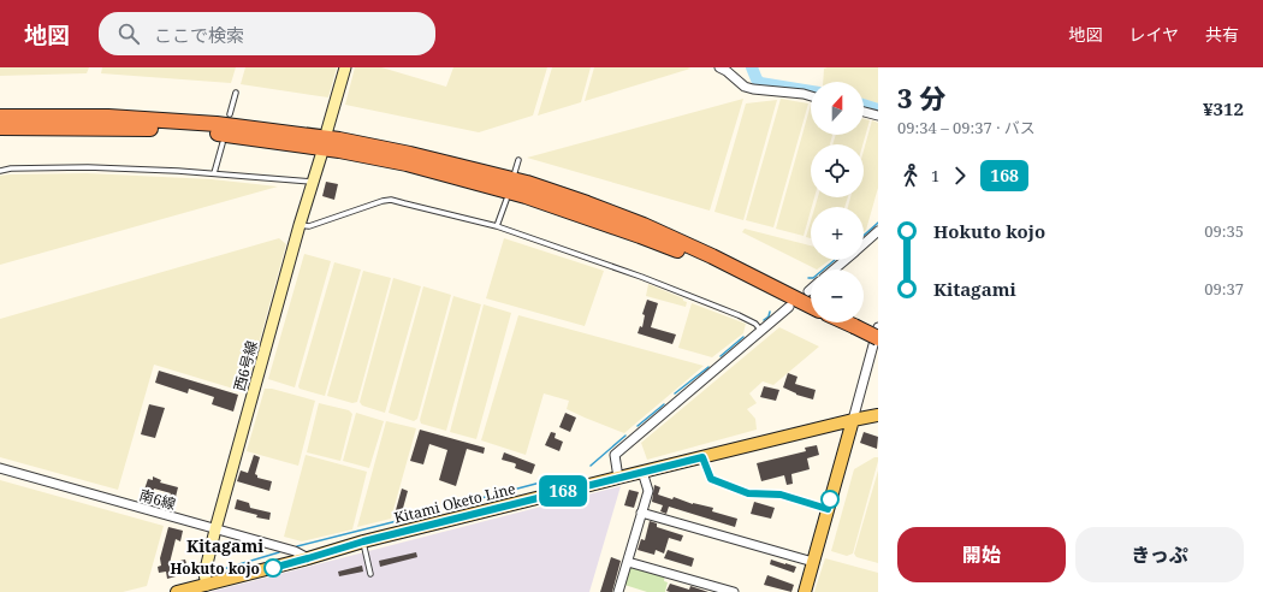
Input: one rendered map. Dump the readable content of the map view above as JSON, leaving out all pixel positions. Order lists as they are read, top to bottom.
{
  "streets": {
    "main road": ["Kitami Oketo Line"],
    "street": ["西6号線", "南6線"]
  },
  "crossings": [
    ["西6号線", "南6線"],
    ["西6号線", "Kitami Oketo Line"],
    ["南6線", "Kitami Oketo Line"]
  ],
  "districts": ["Kitagami"],
  "places": ["Hokuto kojo"],
  "lines": ["bus line 168"],
  "north": "top",
  "page": {
    "header": "地図",
    "search": "ここで検索",
    "nav": ["地図", "レイヤ", "共有"],
    "on_map": "168",
    "heading": ["3 分", "09:34 – 09:37 · バス", "¥312"],
    "map_buttons": ["+", "−"],
    "legs": ["1", "168"],
    "list": [
      {
        "name": "Hokuto kojo",
        "value": "09:35"
      },
      {
        "name": "Kitagami",
        "value": "09:37"
      }
    ],
    "buttons": ["開始", "きっぷ"]
  }
}
